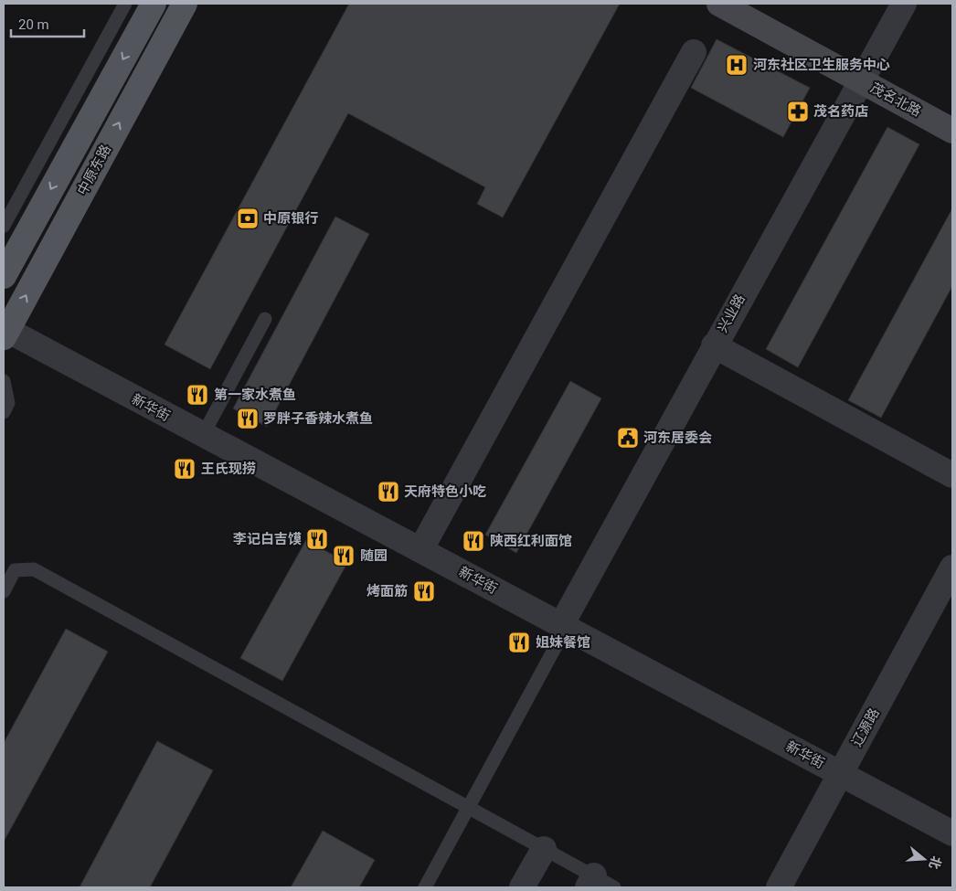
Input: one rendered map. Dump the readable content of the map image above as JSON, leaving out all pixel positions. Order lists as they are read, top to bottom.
{
  "streets": {
    "main road": ["中原东路"],
    "street": [
      "茂名北路",
      "兴业路",
      "新华街",
      "辽源路"
    ]
  },
  "crossings": [
    ["茂名北路", "兴业路"],
    ["中原东路", "新华街"],
    ["兴业路", "新华街"],
    ["新华街", "辽源路"]
  ],
  "places": {
    "hospital": ["河东社区卫生服务中心"],
    "pharmacy": ["茂名药店"],
    "bank": ["中原银行"],
    "restaurant": [
      "第一家水煮鱼",
      "罗胖子香辣水煮鱼",
      "王氏现捞",
      "天府特色小吃",
      "李记白吉馍",
      "陕西红利面馆",
      "随园",
      "烤面筋",
      "姐妹餐馆"
    ],
    "public building": ["河东居委会"]
  },
  "scale_bar": "20 m",
  "north": "right"
}
